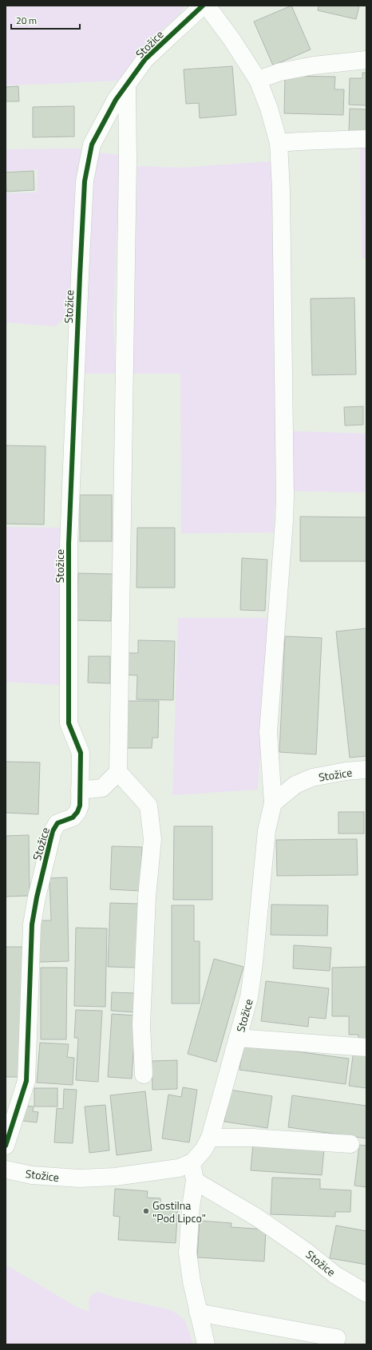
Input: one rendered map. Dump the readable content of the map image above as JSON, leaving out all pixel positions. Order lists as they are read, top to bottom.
{
  "streets": {
    "street": ["Stožice"]
  },
  "places": ["Gostilna \"Pod Lipco\""],
  "scale_bar": "20 m"
}
